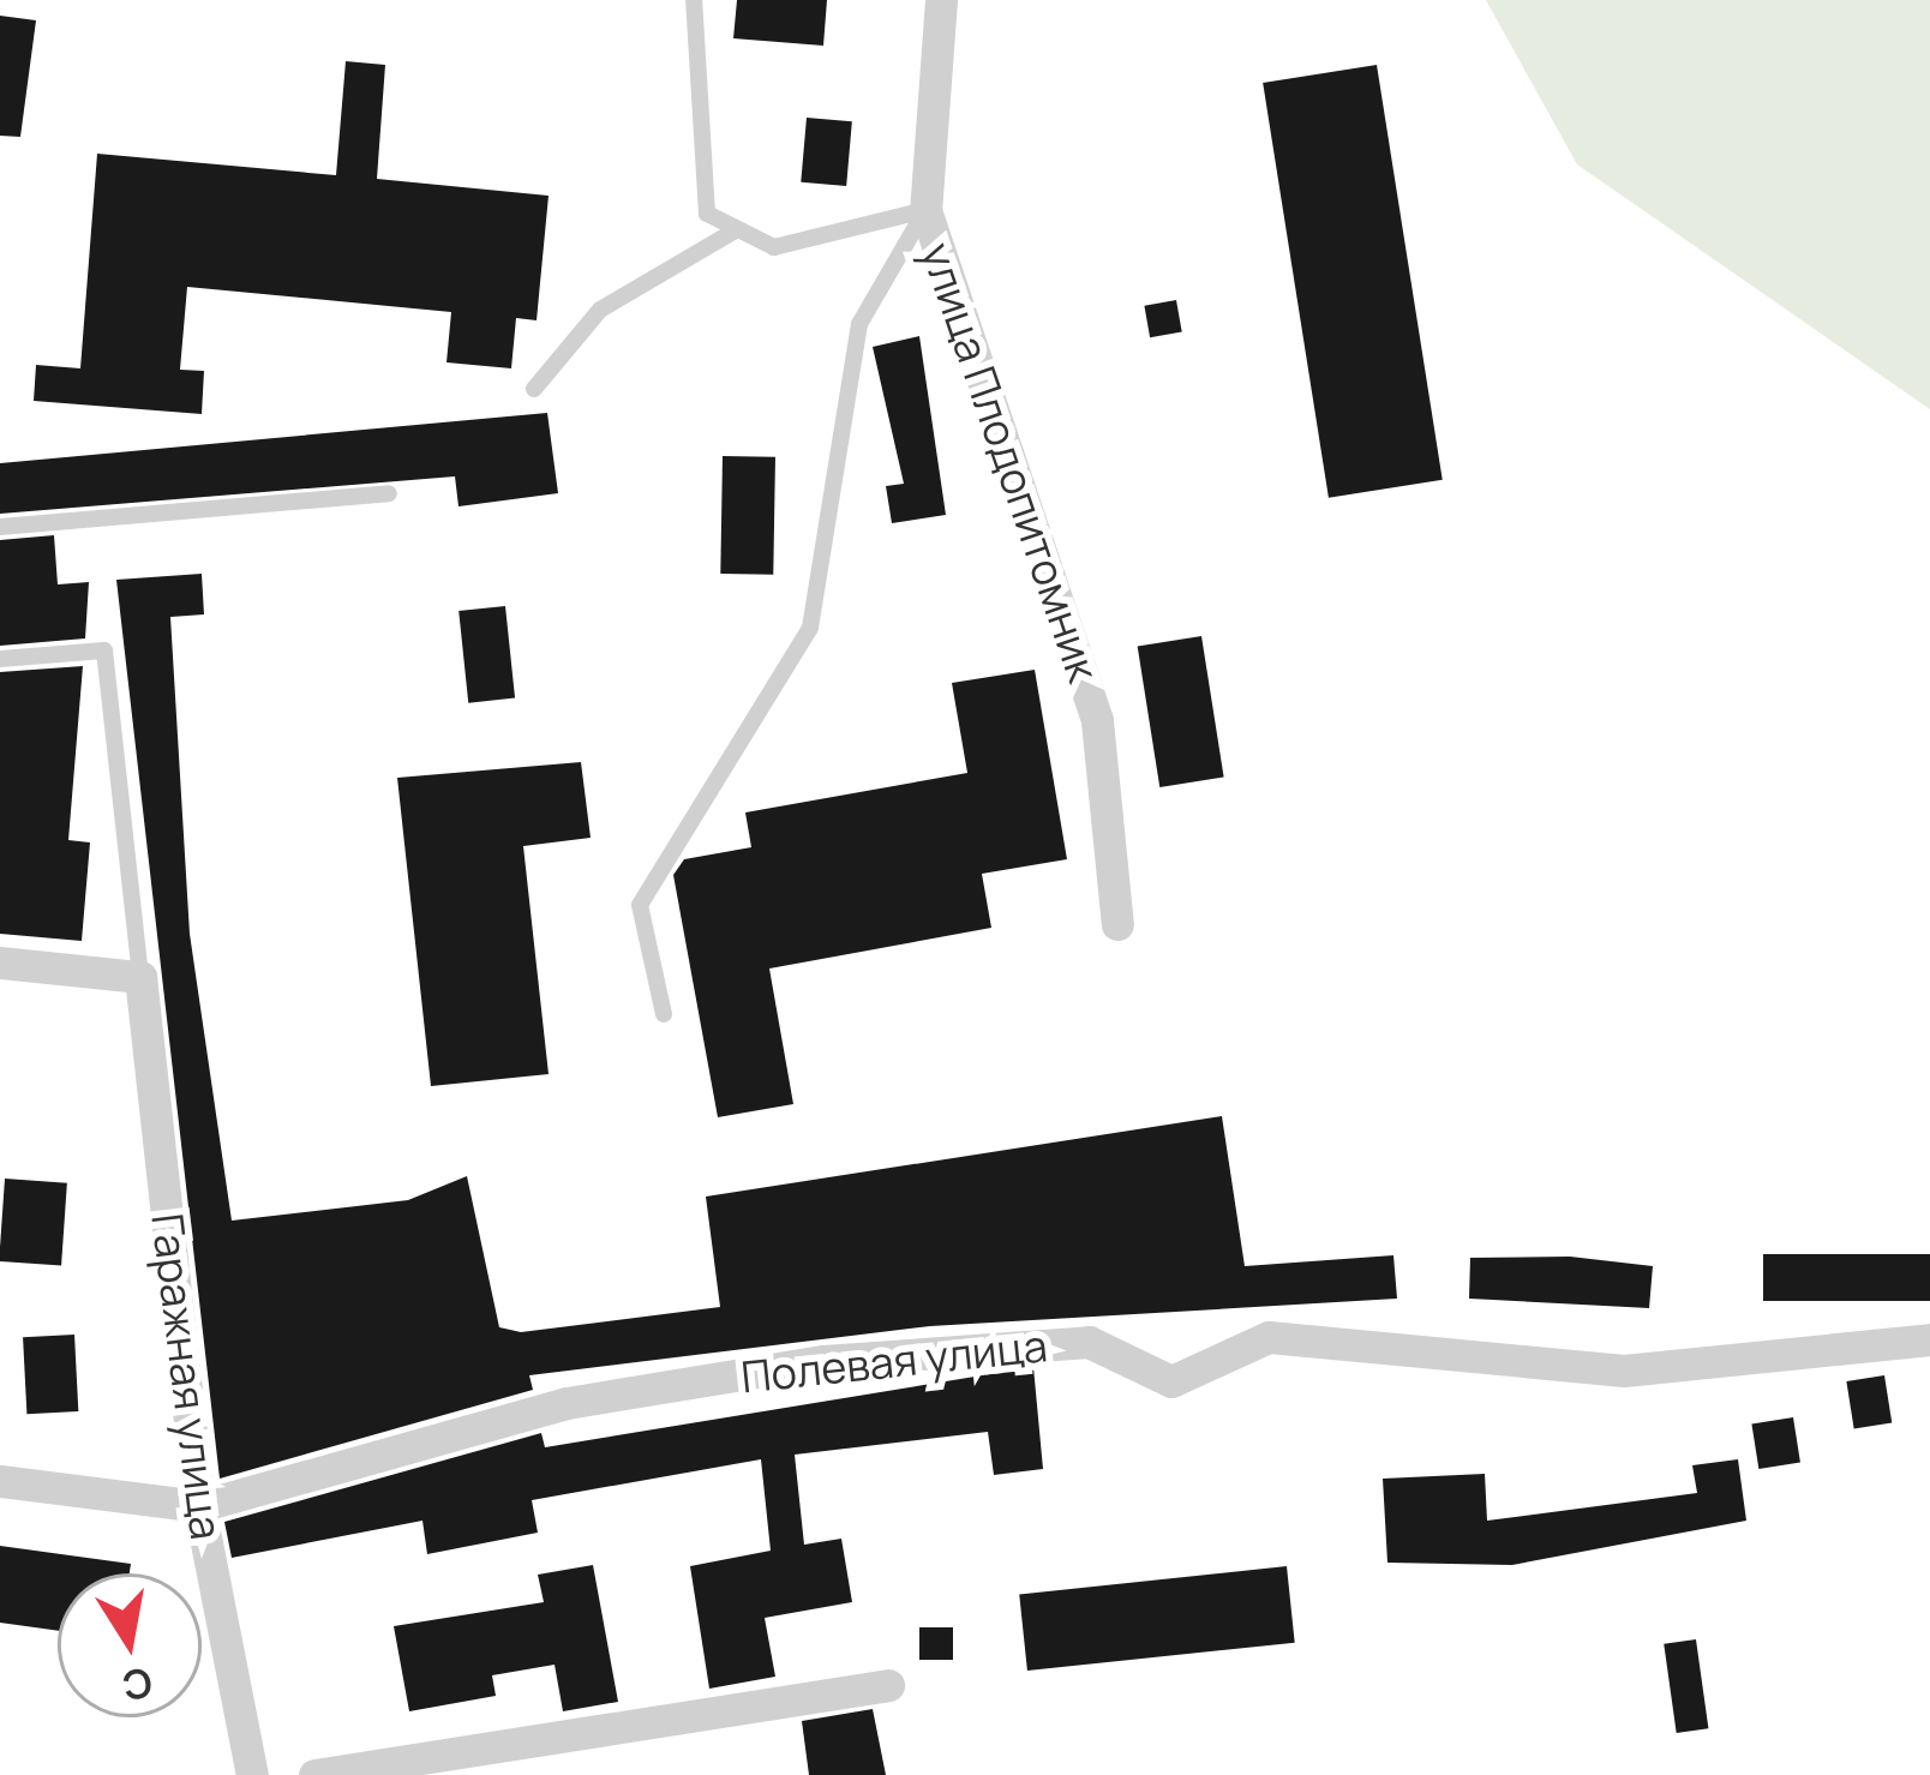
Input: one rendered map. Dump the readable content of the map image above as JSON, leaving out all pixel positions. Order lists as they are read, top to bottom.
{
  "streets": {
    "street": ["улица Плодопитомник", "Полевая улица", "Гаражная улица"]
  },
  "crossings": [
    ["Полевая улица", "Гаражная улица"]
  ],
  "north": "bottom"
}
